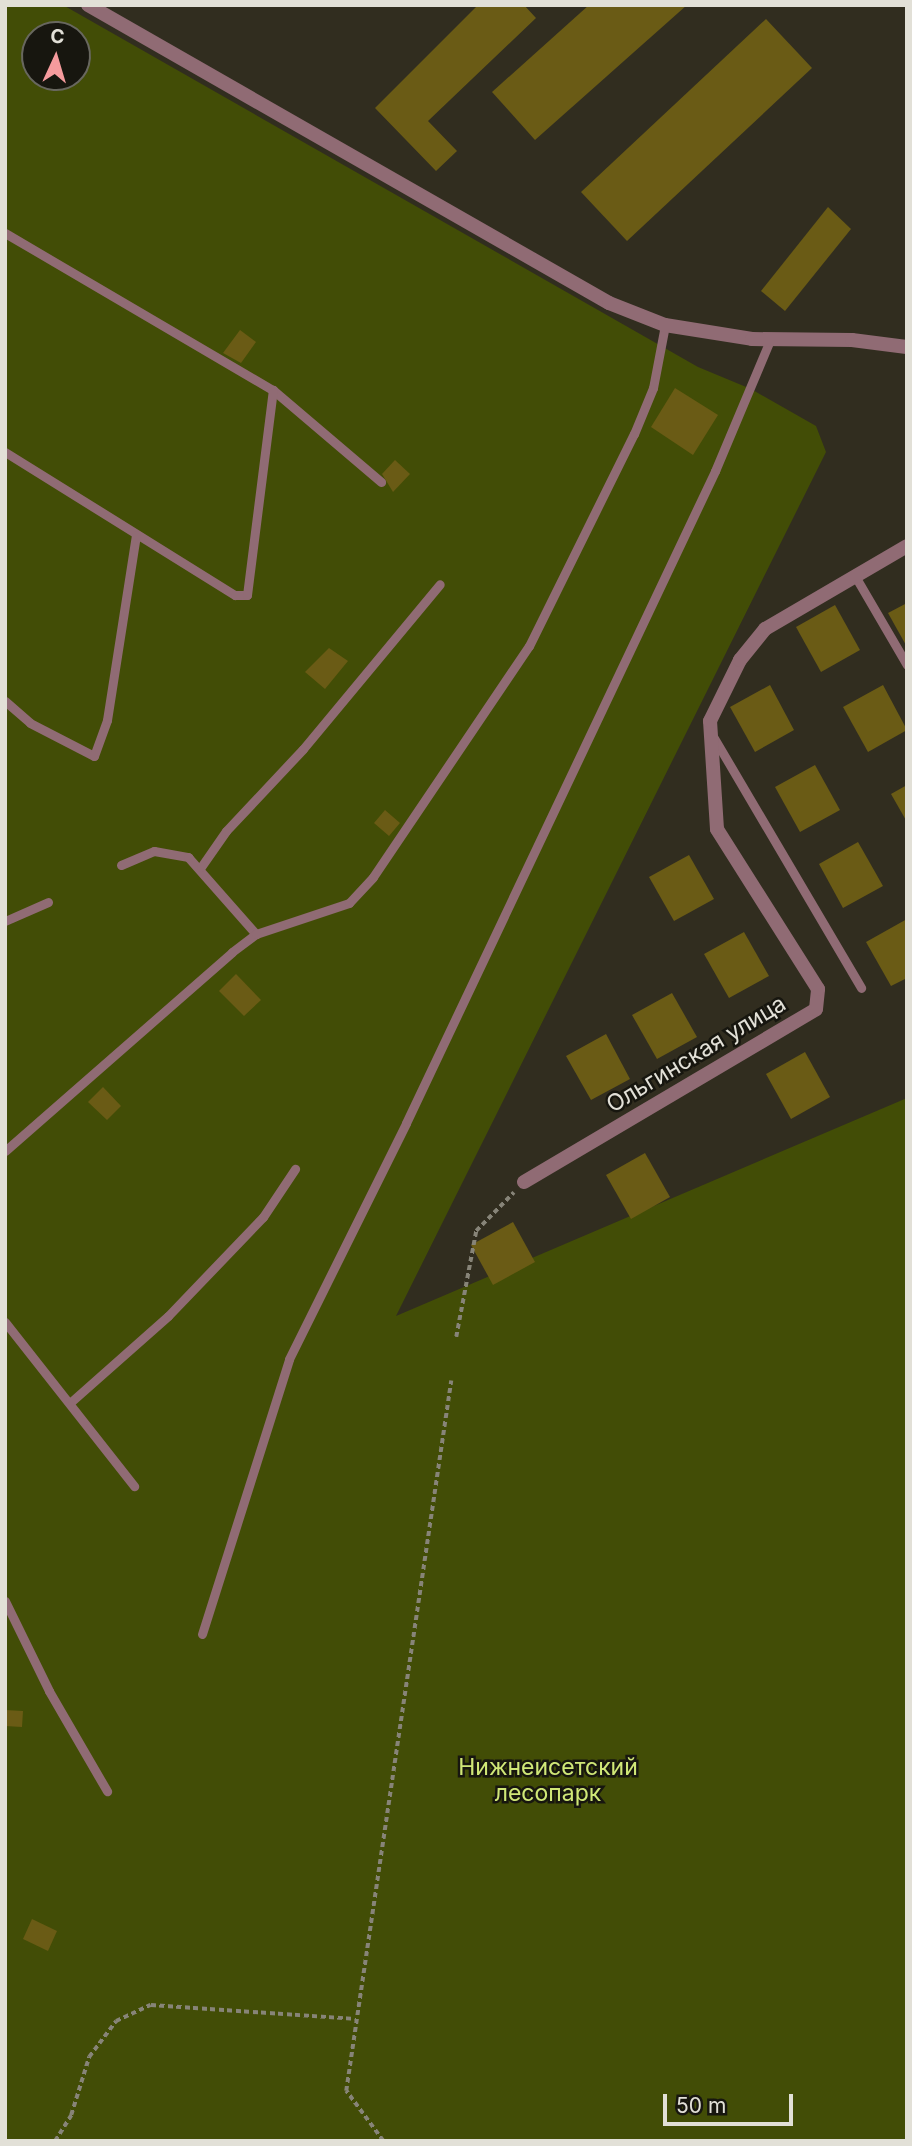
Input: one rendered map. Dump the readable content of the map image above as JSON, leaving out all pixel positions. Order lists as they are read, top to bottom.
{
  "streets": {
    "street": ["Ольгинская улица"]
  },
  "parks": ["Нижнеисетский лесопарк"],
  "scale_bar": "50 m",
  "north": "top"
}
